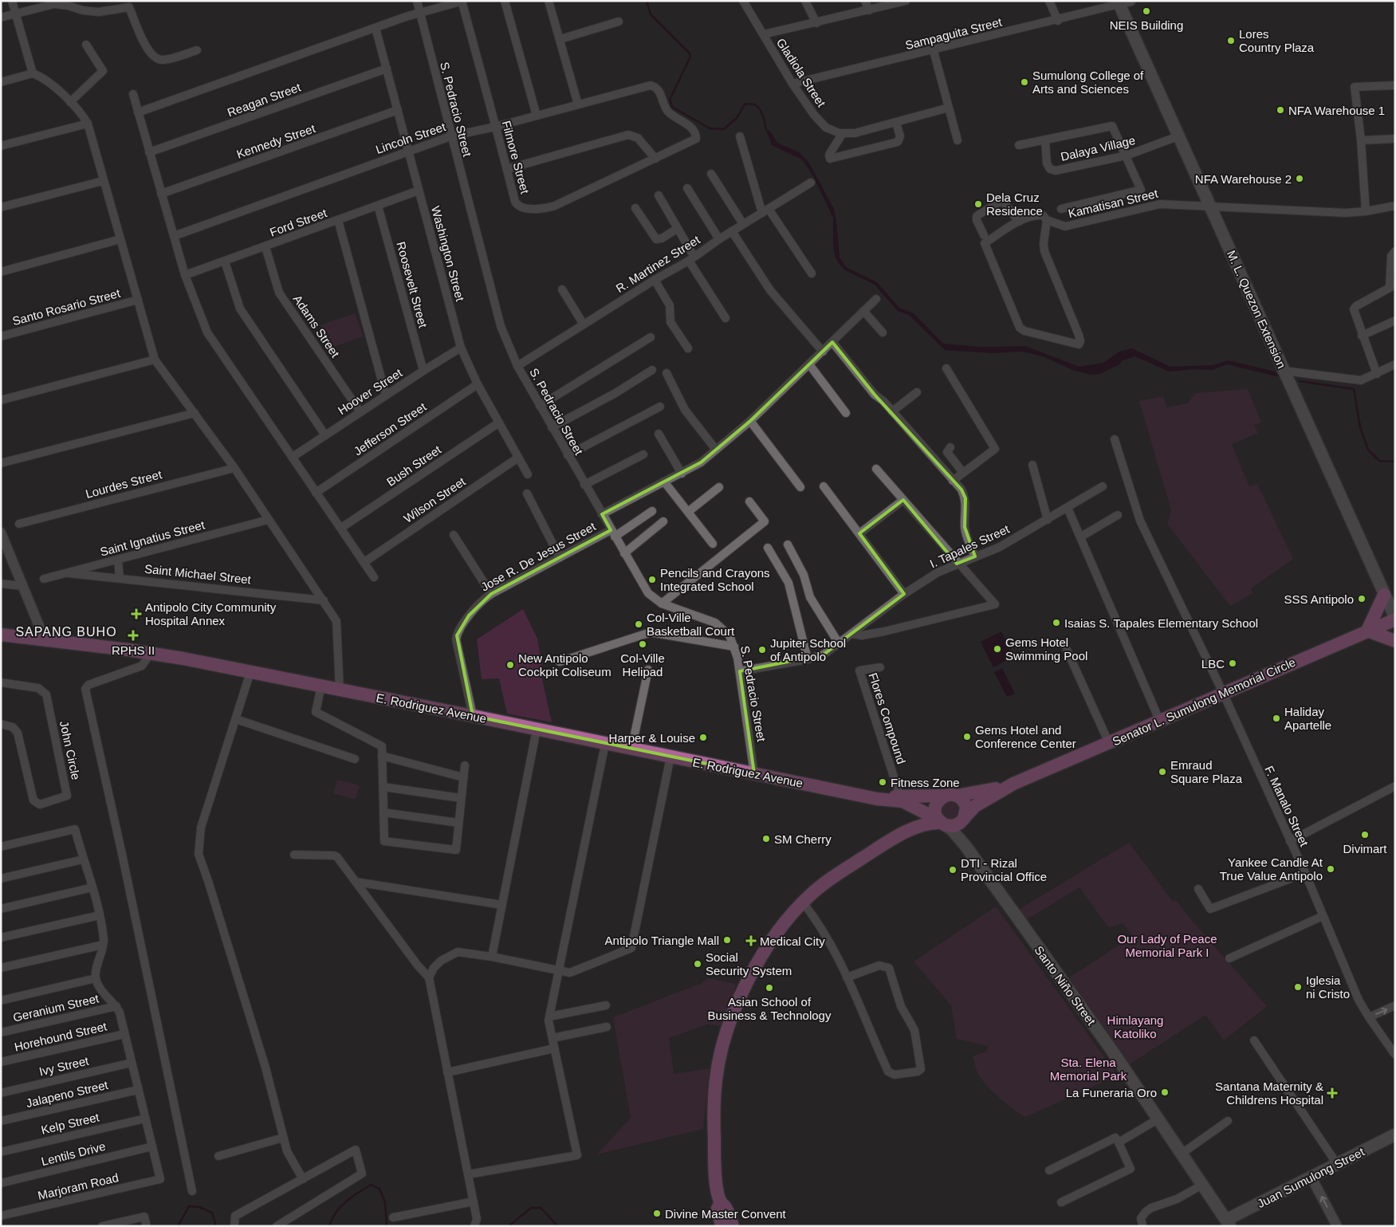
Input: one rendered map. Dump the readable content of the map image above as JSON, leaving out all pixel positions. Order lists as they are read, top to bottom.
{
  "streets": {
    "main road": [
      "M. L. Quezon Extension",
      "Senator L. Sumulong Memorial Circle",
      "E. Rodriguez Avenue",
      "Santo Niño Street",
      "Juan Sumulong Street"
    ],
    "street": [
      "Sampaguita Street",
      "Gladiola Street",
      "Reagan Street",
      "S. Pedracio Street",
      "Lincoln Street",
      "Kennedy Street",
      "Dalaya Village",
      "Filmore Street",
      "Kamatisan Street",
      "Ford Street",
      "Washington Street",
      "R. Martinez Street",
      "Roosevelt Street",
      "Santo Rosario Street",
      "Adams Street",
      "Hoover Street",
      "Jefferson Street",
      "Bush Street",
      "Lourdes Street",
      "Wilson Street",
      "Saint Ignatius Street",
      "I. Tapales Street",
      "Jose R. De Jesus Street",
      "Saint Michael Street",
      "Flores Compound",
      "John Circle",
      "F. Manalo Street",
      "Geranium Street",
      "Horehound Street",
      "Ivy Street",
      "Jalapeno Street",
      "Kelp Street",
      "Lentils Drive",
      "Marjoram Road"
    ]
  },
  "crossings": [
    ["Sampaguita Street", "Gladiola Street"],
    ["Sampaguita Street", "M. L. Quezon Extension"],
    ["Reagan Street", "Washington Street"],
    ["S. Pedracio Street", "Lincoln Street"],
    ["S. Pedracio Street", "R. Martinez Street"],
    ["S. Pedracio Street", "I. Tapales Street"],
    ["S. Pedracio Street", "Jose R. De Jesus Street"],
    ["S. Pedracio Street", "E. Rodriguez Avenue"],
    ["Lincoln Street", "Filmore Street"],
    ["Lincoln Street", "Washington Street"],
    ["Kennedy Street", "Washington Street"],
    ["Dalaya Village", "M. L. Quezon Extension"],
    ["Kamatisan Street", "M. L. Quezon Extension"],
    ["Ford Street", "Washington Street"],
    ["Ford Street", "Roosevelt Street"],
    ["Ford Street", "Adams Street"],
    ["Washington Street", "Hoover Street"],
    ["Washington Street", "Jefferson Street"],
    ["Washington Street", "Bush Street"],
    ["Washington Street", "Wilson Street"],
    ["Roosevelt Street", "Hoover Street"],
    ["M. L. Quezon Extension", "Senator L. Sumulong Memorial Circle"],
    ["Adams Street", "Hoover Street"],
    ["Saint Ignatius Street", "Saint Michael Street"],
    ["Jose R. De Jesus Street", "E. Rodriguez Avenue"],
    ["Senator L. Sumulong Memorial Circle", "E. Rodriguez Avenue"],
    ["Senator L. Sumulong Memorial Circle", "F. Manalo Street"],
    ["Senator L. Sumulong Memorial Circle", "Santo Niño Street"],
    ["E. Rodriguez Avenue", "Flores Compound"],
    ["E. Rodriguez Avenue", "Santo Niño Street"],
    ["Santo Niño Street", "Juan Sumulong Street"],
    ["Lentils Drive", "Marjoram Road"]
  ],
  "districts": ["SAPANG BUHO"],
  "parks": ["Our Lady of Peace Memorial Park I", "Himlayang Katoliko", "Sta. Elena Memorial Park"],
  "places": {
    "other": [
      "NEIS Building",
      "Lores Country Plaza",
      "Sumulong College of Arts and Sciences",
      "NFA Warehouse 1",
      "NFA Warehouse 2",
      "Dela Cruz Residence",
      "Pencils and Crayons Integrated School",
      "SSS Antipolo",
      "Isaias S. Tapales Elementary School",
      "Col-Ville Basketball Court",
      "Col-Ville Helipad",
      "Gems Hotel Swimming Pool",
      "Jupiter School of Antipolo",
      "LBC",
      "New Antipolo Cockpit Coliseum",
      "Haliday Apartelle",
      "Gems Hotel and Conference Center",
      "Harper & Louise",
      "Emraud Square Plaza",
      "Fitness Zone",
      "Divimart",
      "SM Cherry",
      "Yankee Candle At True Value Antipolo",
      "DTI - Rizal Provincial Office",
      "Antipolo Triangle Mall",
      "Social Security System",
      "Iglesia ni Cristo",
      "Asian School of Business & Technology",
      "La Funeraria Oro",
      "Divine Master Convent"
    ],
    "health": [
      "Antipolo City Community Hospital Annex",
      "RPHS II",
      "Medical City",
      "Santana Maternity & Childrens Hospital"
    ]
  }
}
